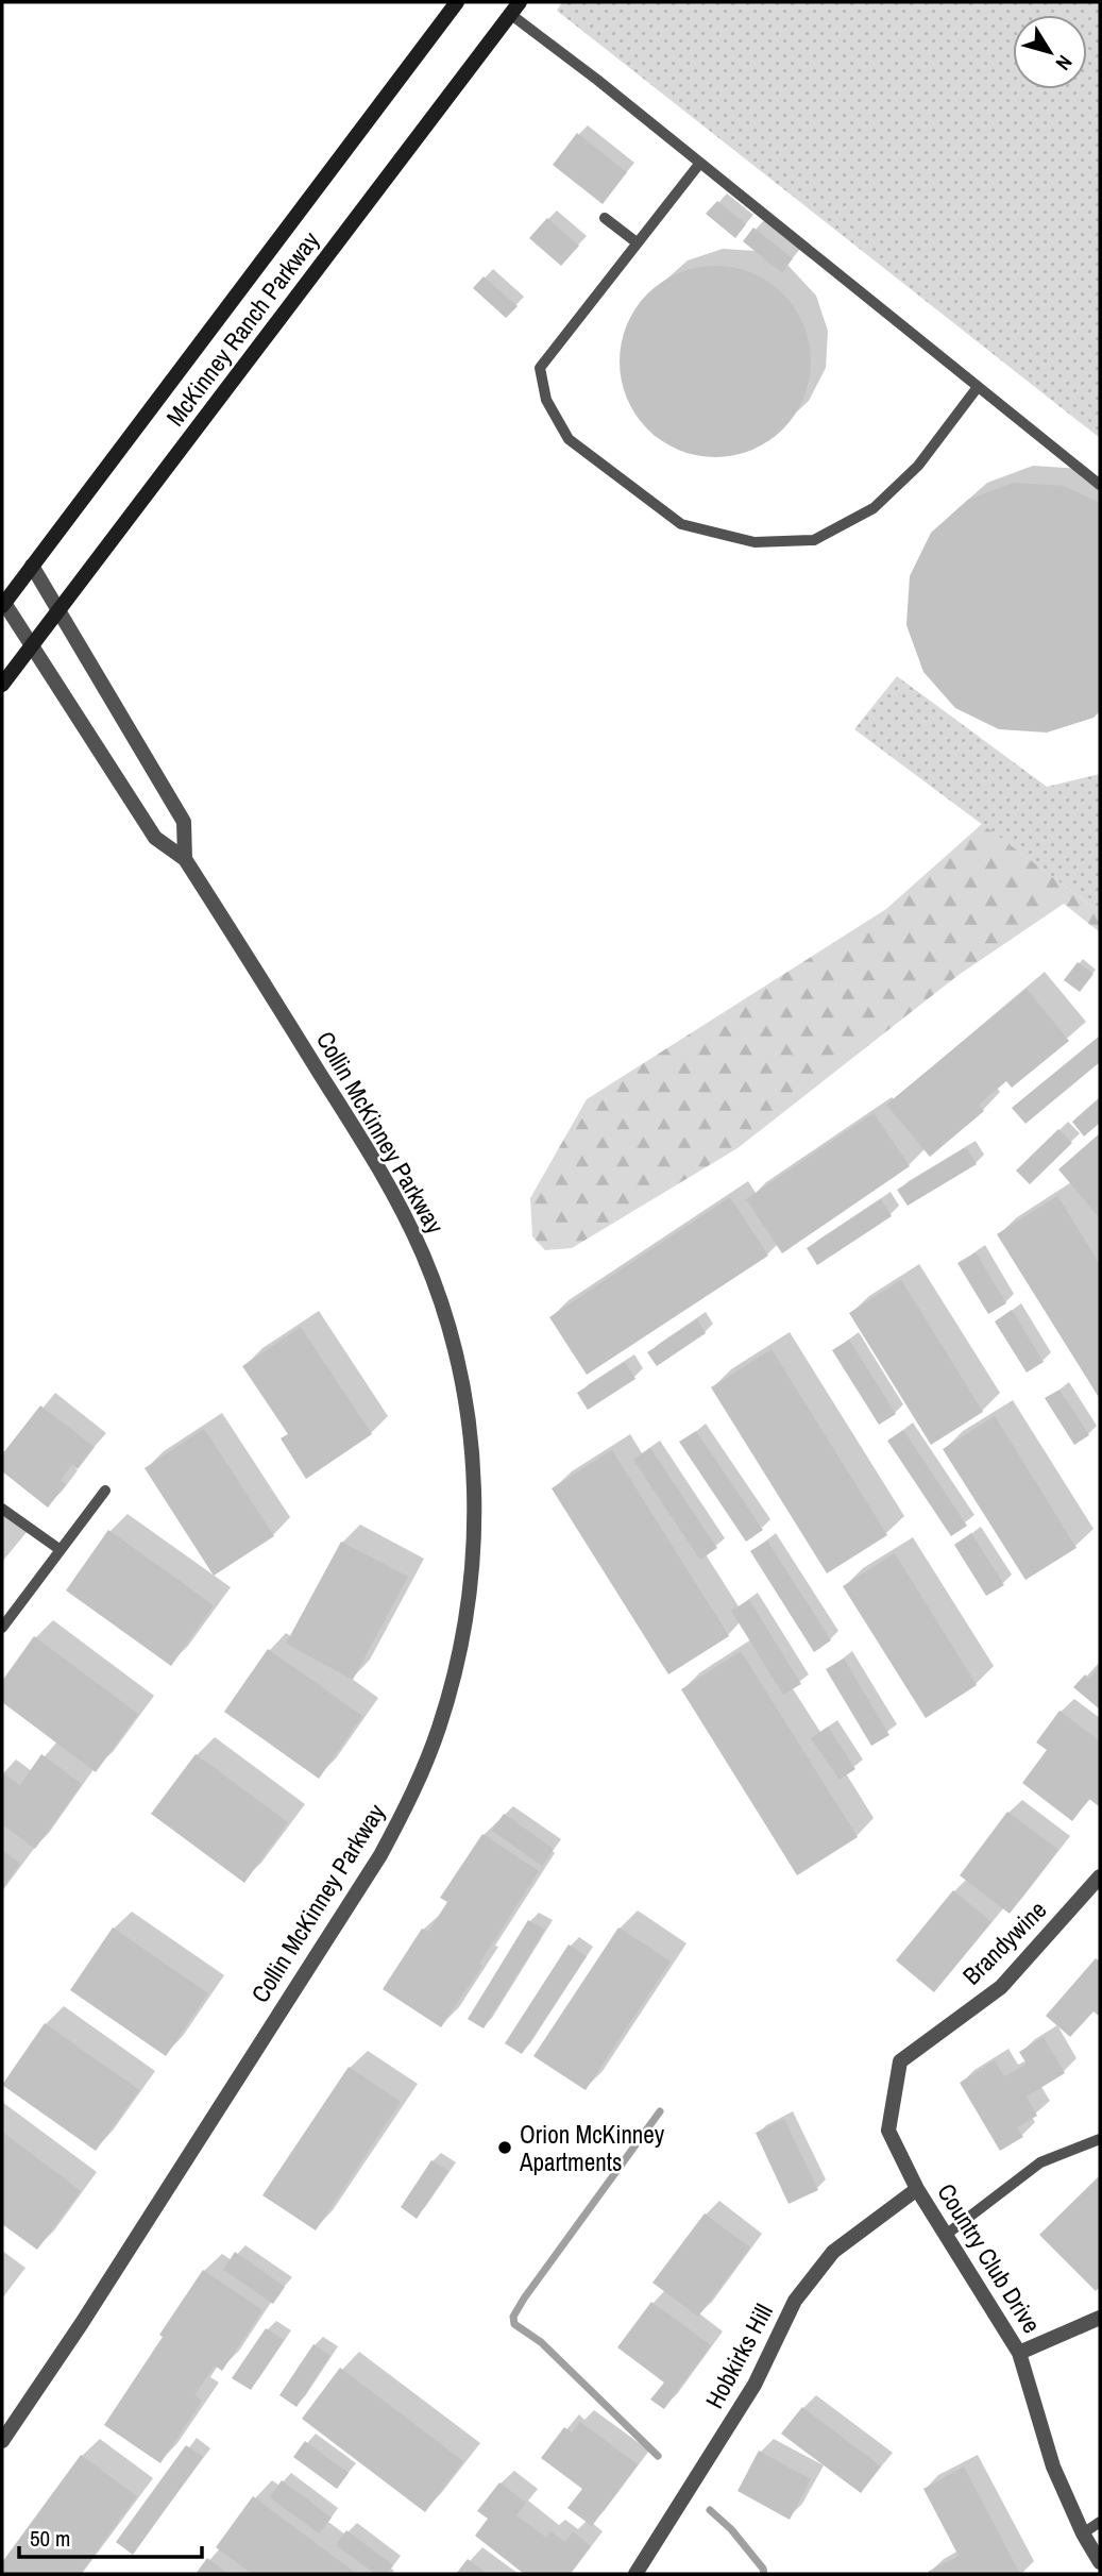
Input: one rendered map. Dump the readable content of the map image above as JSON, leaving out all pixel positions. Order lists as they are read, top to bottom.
{
  "streets": {
    "main road": ["McKinney Ranch Parkway"],
    "street": [
      "Collin McKinney Parkway",
      "Brandywine",
      "Country Club Drive",
      "Hobkirks Hill"
    ]
  },
  "crossings": [
    ["McKinney Ranch Parkway", "Collin McKinney Parkway"],
    ["Brandywine", "Country Club Drive"],
    ["Country Club Drive", "Hobkirks Hill"]
  ],
  "places": ["Orion McKinney Apartments"],
  "scale_bar": "50 m",
  "north": "bottom right"
}
